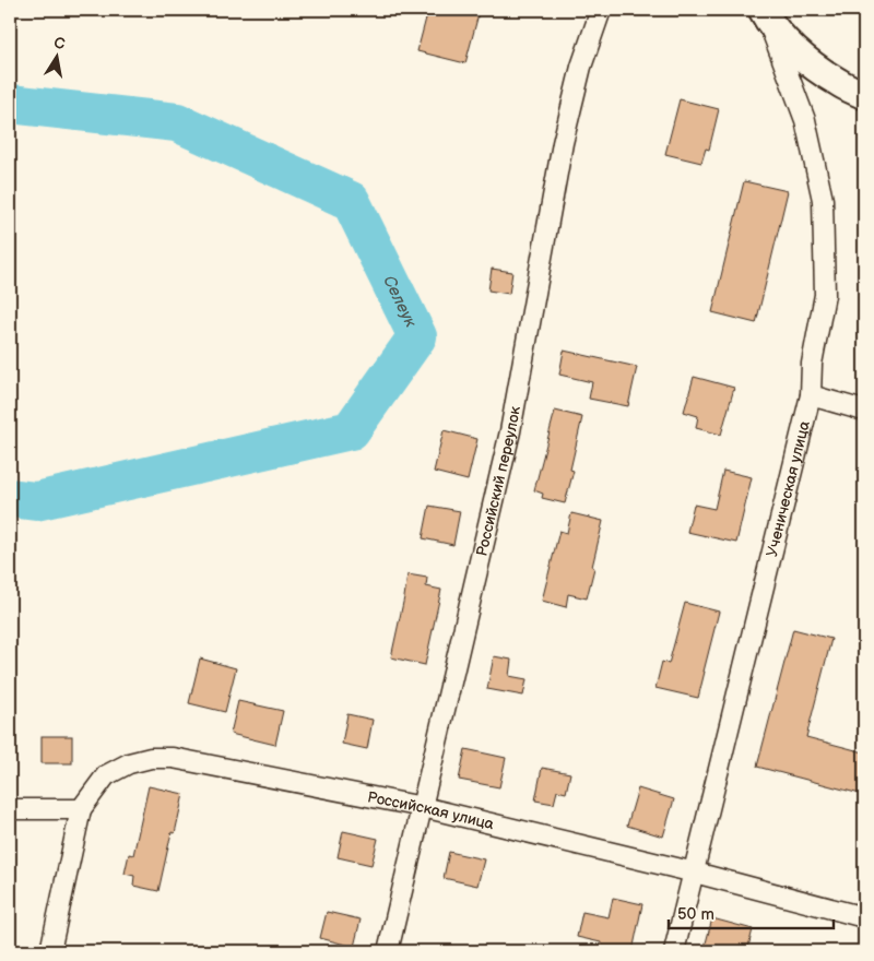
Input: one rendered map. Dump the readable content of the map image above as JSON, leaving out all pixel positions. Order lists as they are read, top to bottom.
{
  "streets": {
    "street": ["Российский переулок", "Ученическая улица", "Российская улица"]
  },
  "crossings": [
    ["Российский переулок", "Российская улица"],
    ["Ученическая улица", "Российская улица"]
  ],
  "water": ["Селеук"],
  "scale_bar": "50 m",
  "north": "top"
}
